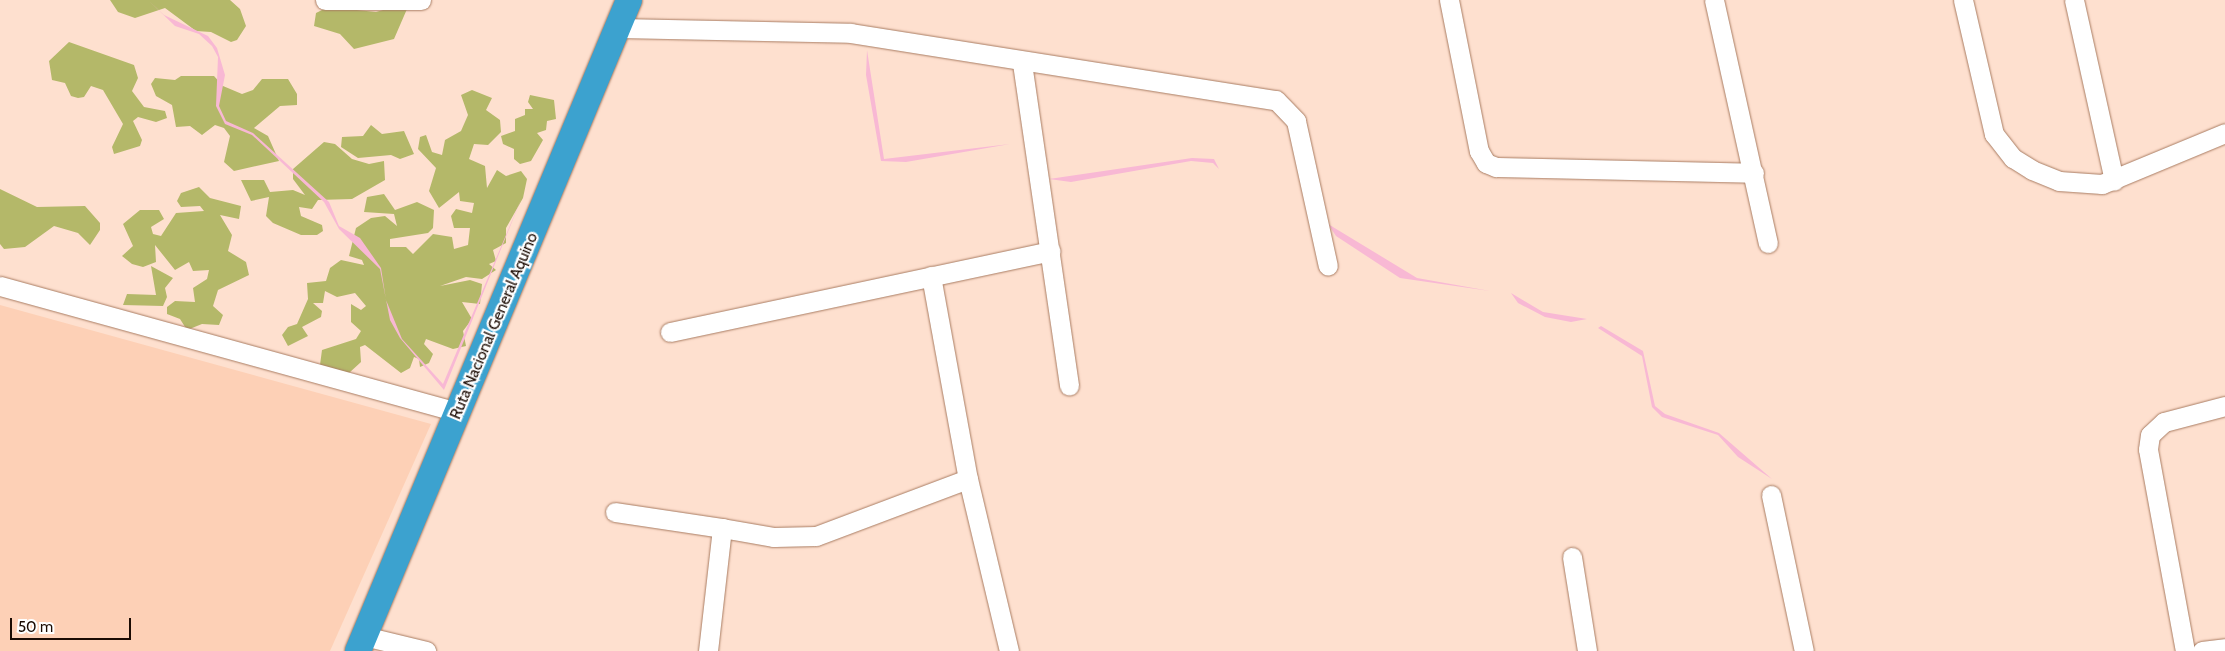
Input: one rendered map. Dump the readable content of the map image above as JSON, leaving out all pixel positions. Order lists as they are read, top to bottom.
{
  "streets": {
    "highway": ["Ruta Nacional General Aquino"]
  },
  "scale_bar": "50 m"
}
